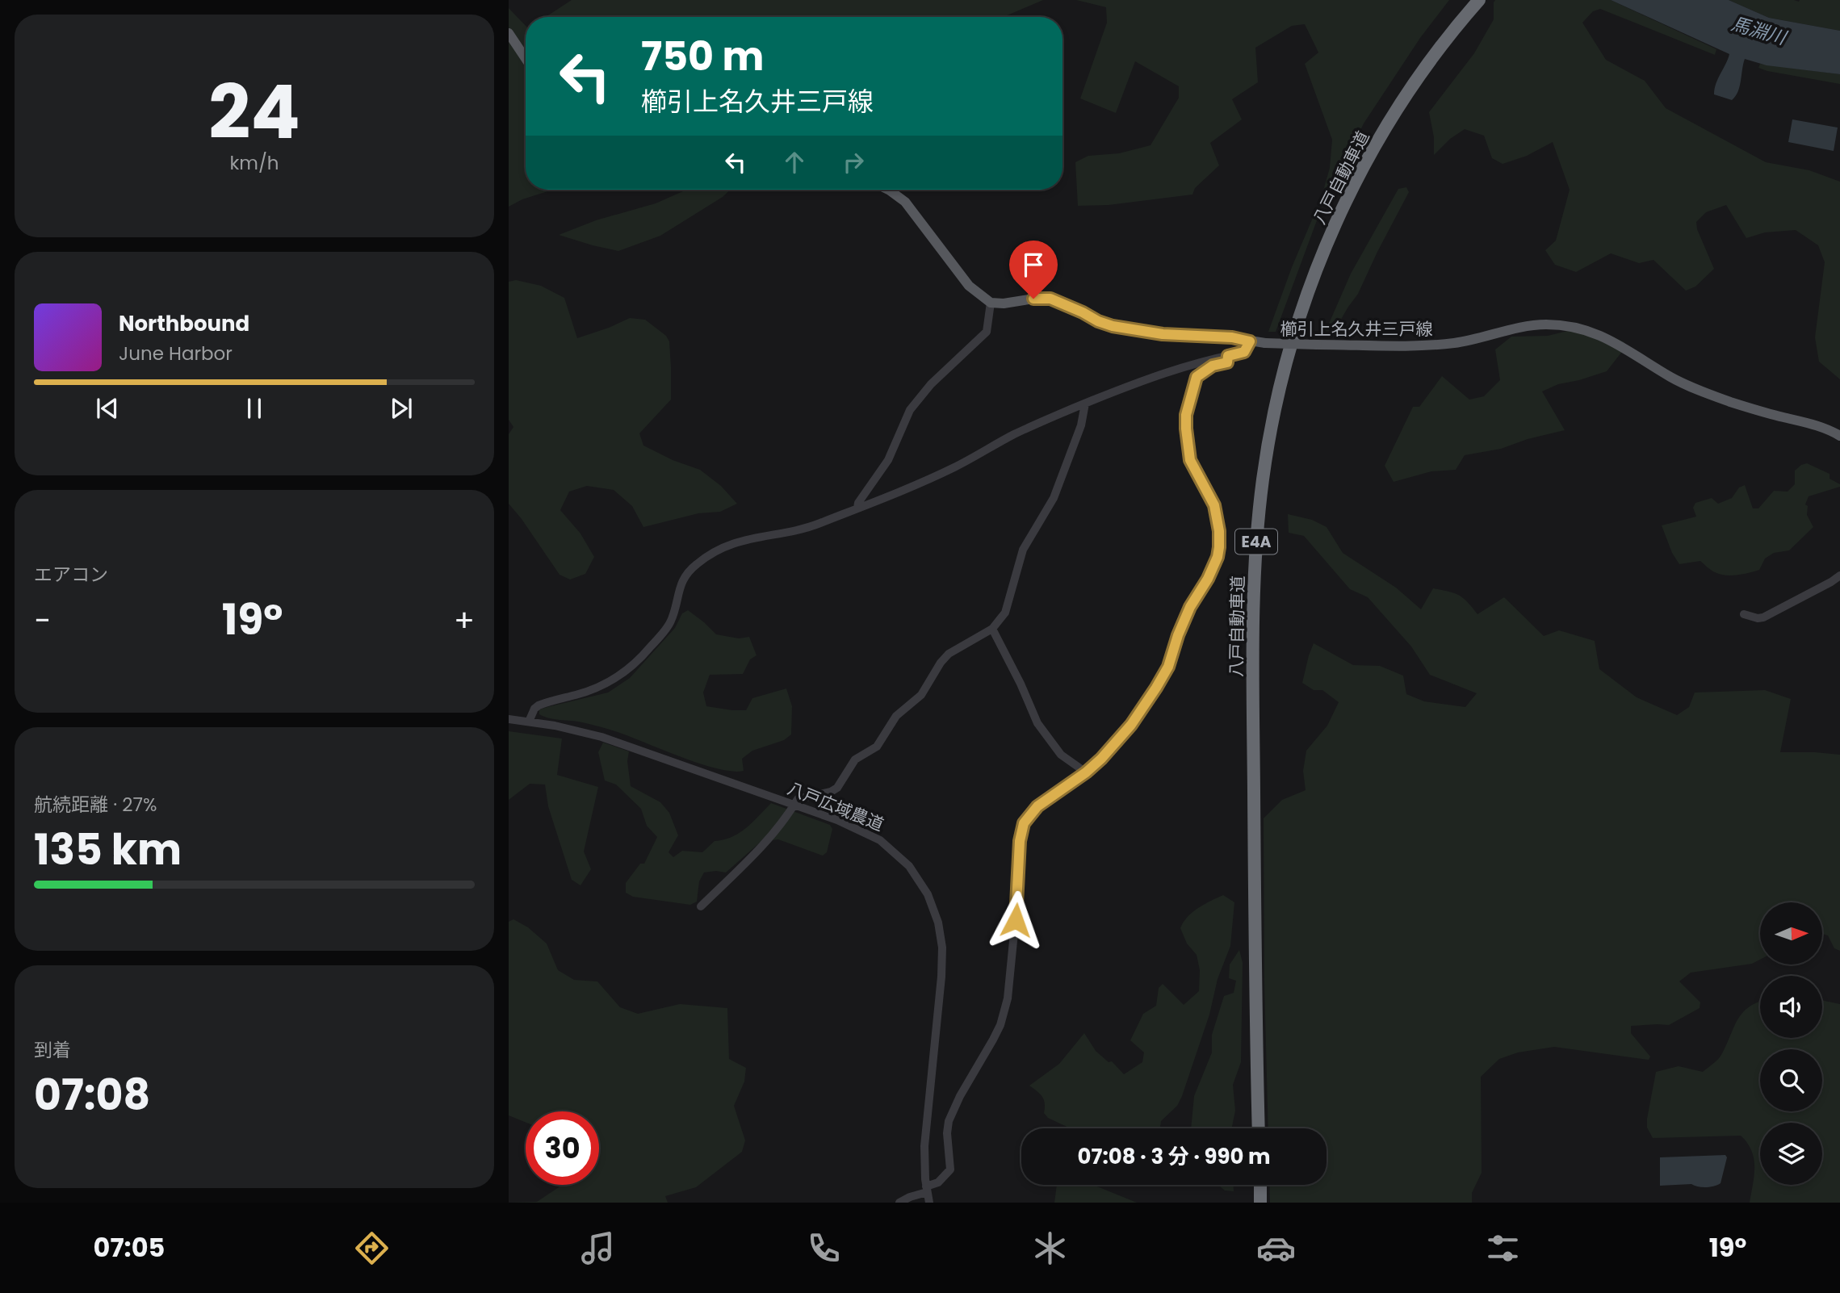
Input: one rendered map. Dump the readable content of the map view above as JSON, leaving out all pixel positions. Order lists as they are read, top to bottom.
{
  "streets": {
    "highway": ["八戸自動車道", "E4A"],
    "main road": ["櫛引上名久井三戸線"],
    "street": ["八戸広域農道"]
  },
  "water": ["馬淵川"],
  "north": "right",
  "page": {
    "tile": [
      ["24", "km/h"],
      "エアコン",
      ["航続距離 · 27%", "135 km"],
      ["到着", "07:08"]
    ],
    "turn": ["750 m", "櫛引上名久井三戸線"],
    "song": ["Northbound", "June Harbor"],
    "heat": ["−", "19°", "+"],
    "limit": "30",
    "trip": "07:08 · 3 分 · 990 m",
    "tabs": ["07:05", "19°"]
  }
}
